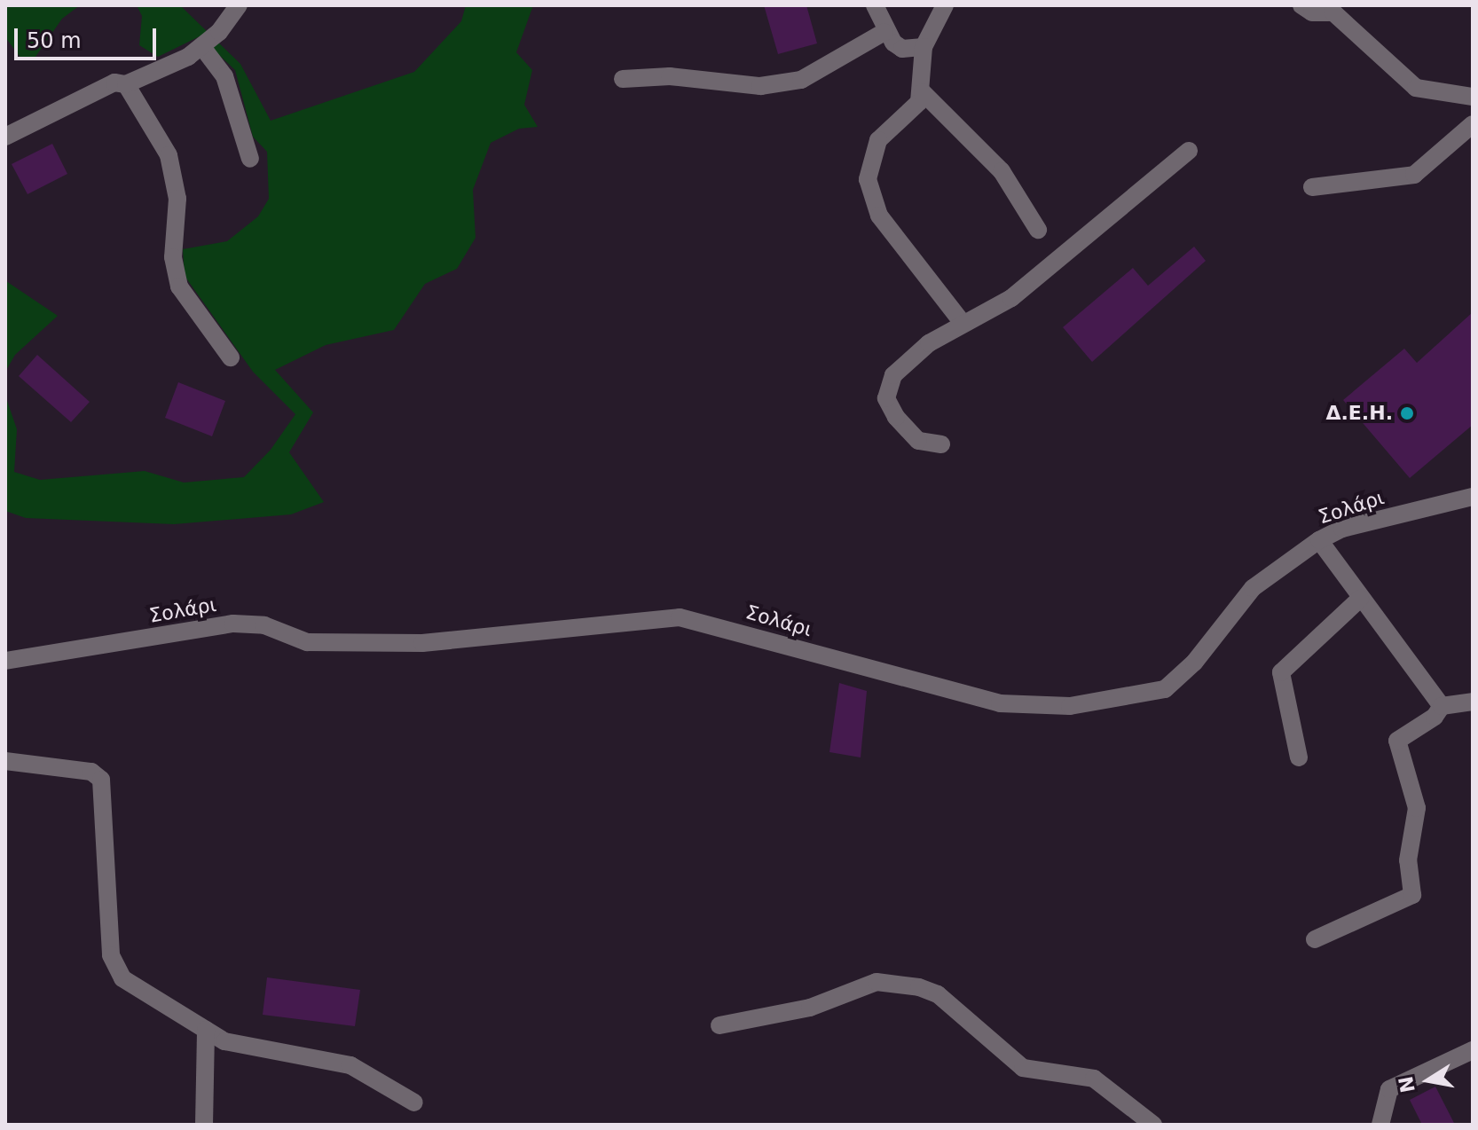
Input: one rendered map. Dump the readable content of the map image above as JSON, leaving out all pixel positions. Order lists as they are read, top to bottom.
{
  "streets": {
    "street": ["Σολάρι"]
  },
  "places": ["Δ.Ε.Η."],
  "scale_bar": "50 m",
  "north": "left"
}
